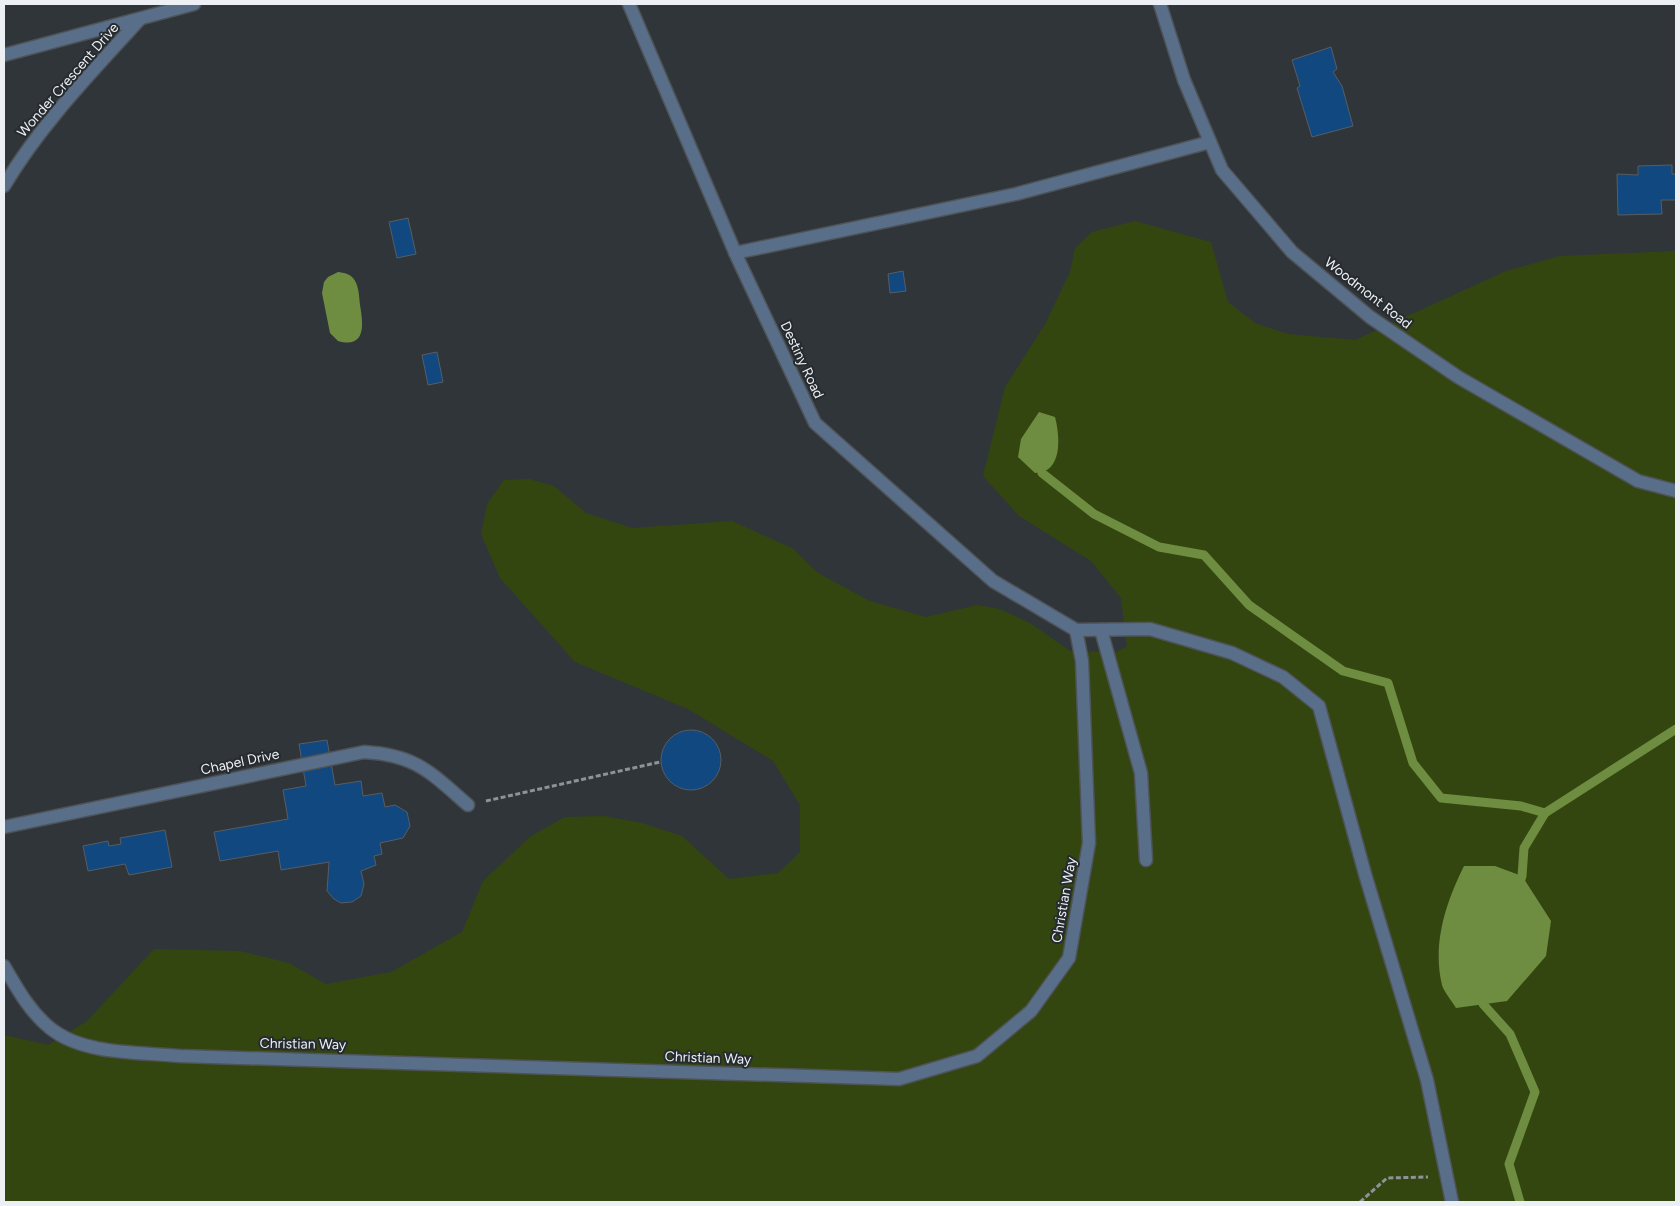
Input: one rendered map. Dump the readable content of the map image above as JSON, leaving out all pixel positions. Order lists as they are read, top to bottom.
{
  "streets": {
    "street": [
      "Wonder Crescent Drive",
      "Woodmont Road",
      "Destiny Road",
      "Chapel Drive",
      "Christian Way"
    ]
  },
  "crossings": [
    ["Destiny Road", "Christian Way"]
  ]
}
